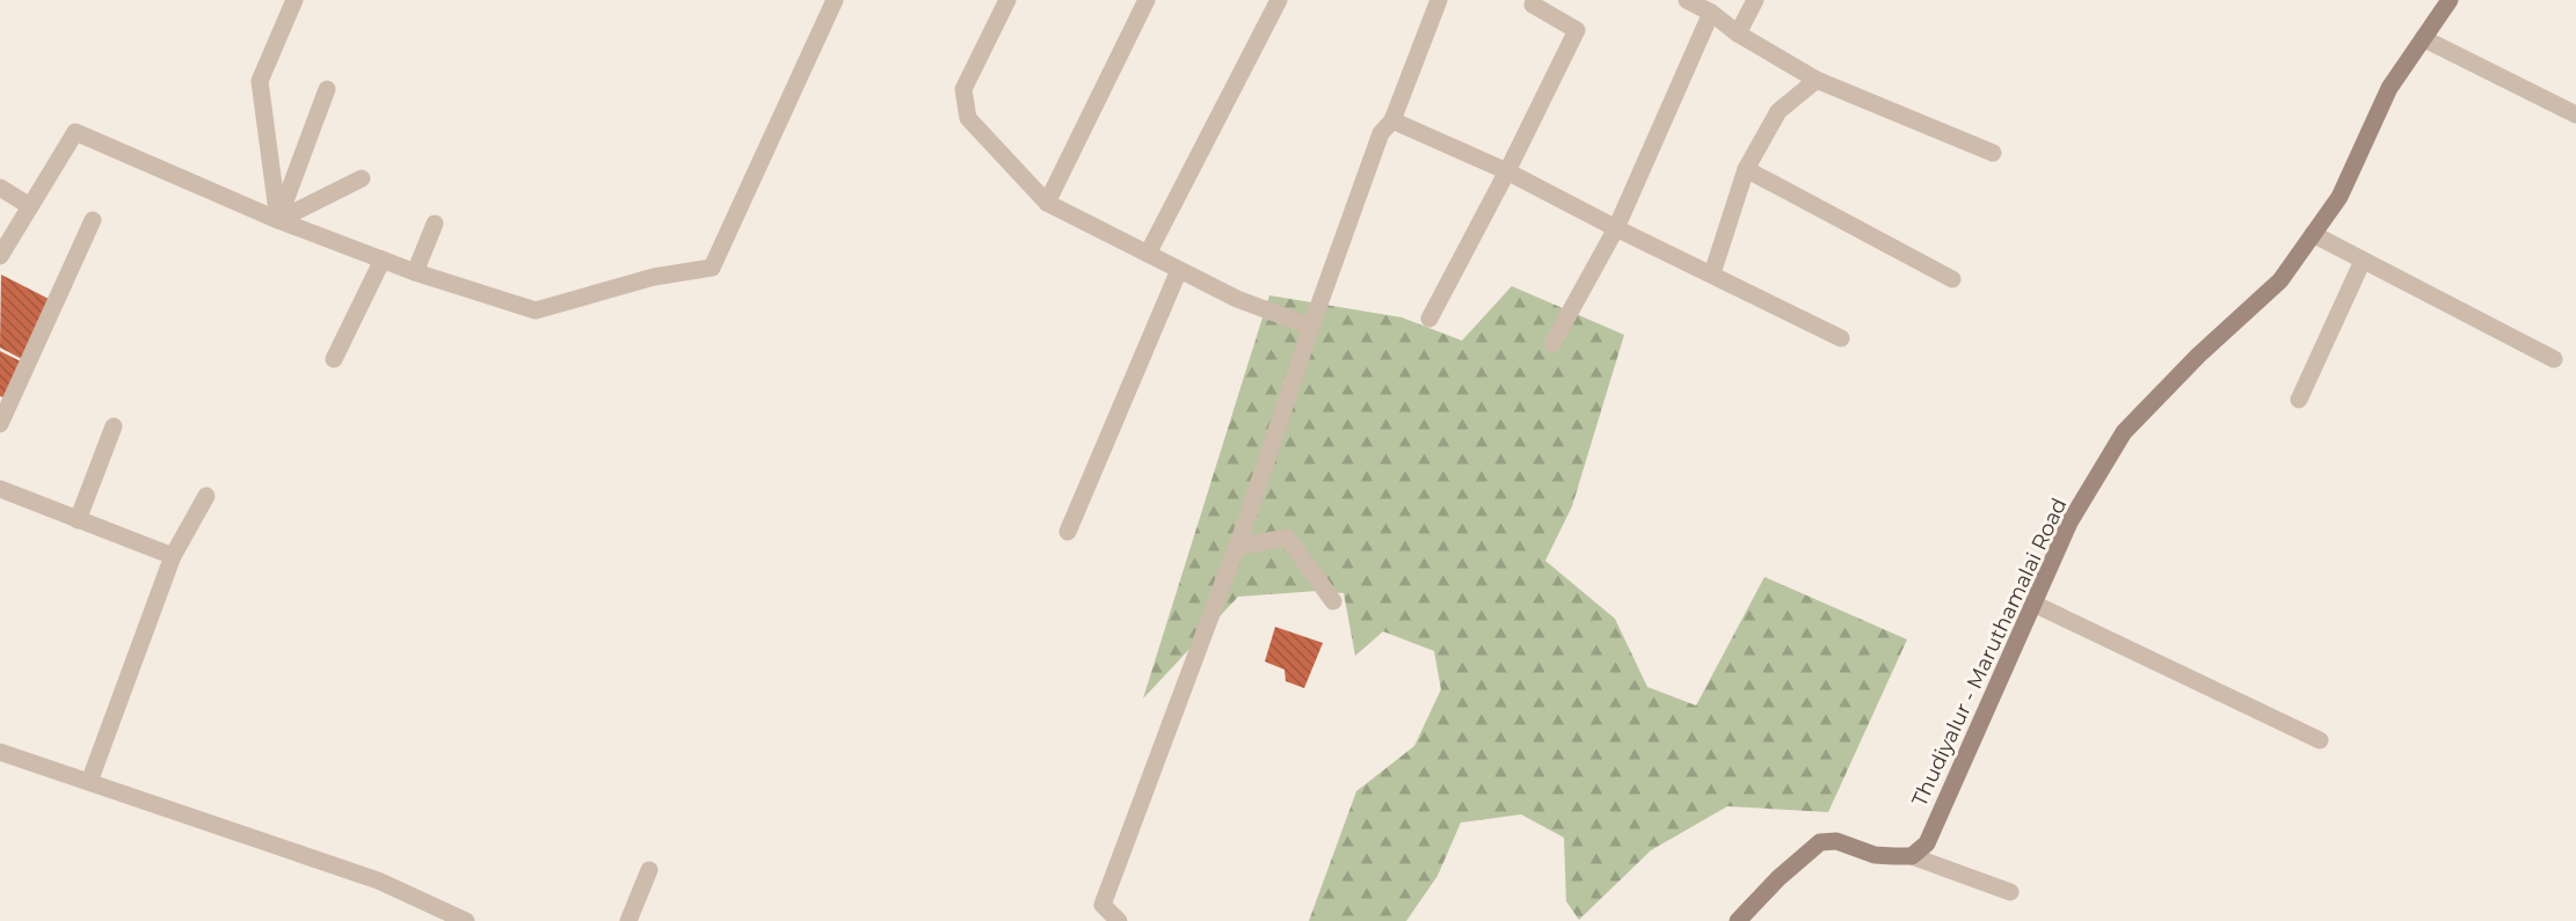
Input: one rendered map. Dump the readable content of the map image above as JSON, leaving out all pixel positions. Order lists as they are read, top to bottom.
{
  "streets": {
    "main road": ["Thudiyalur - Maruthamalai Road"]
  }
}
